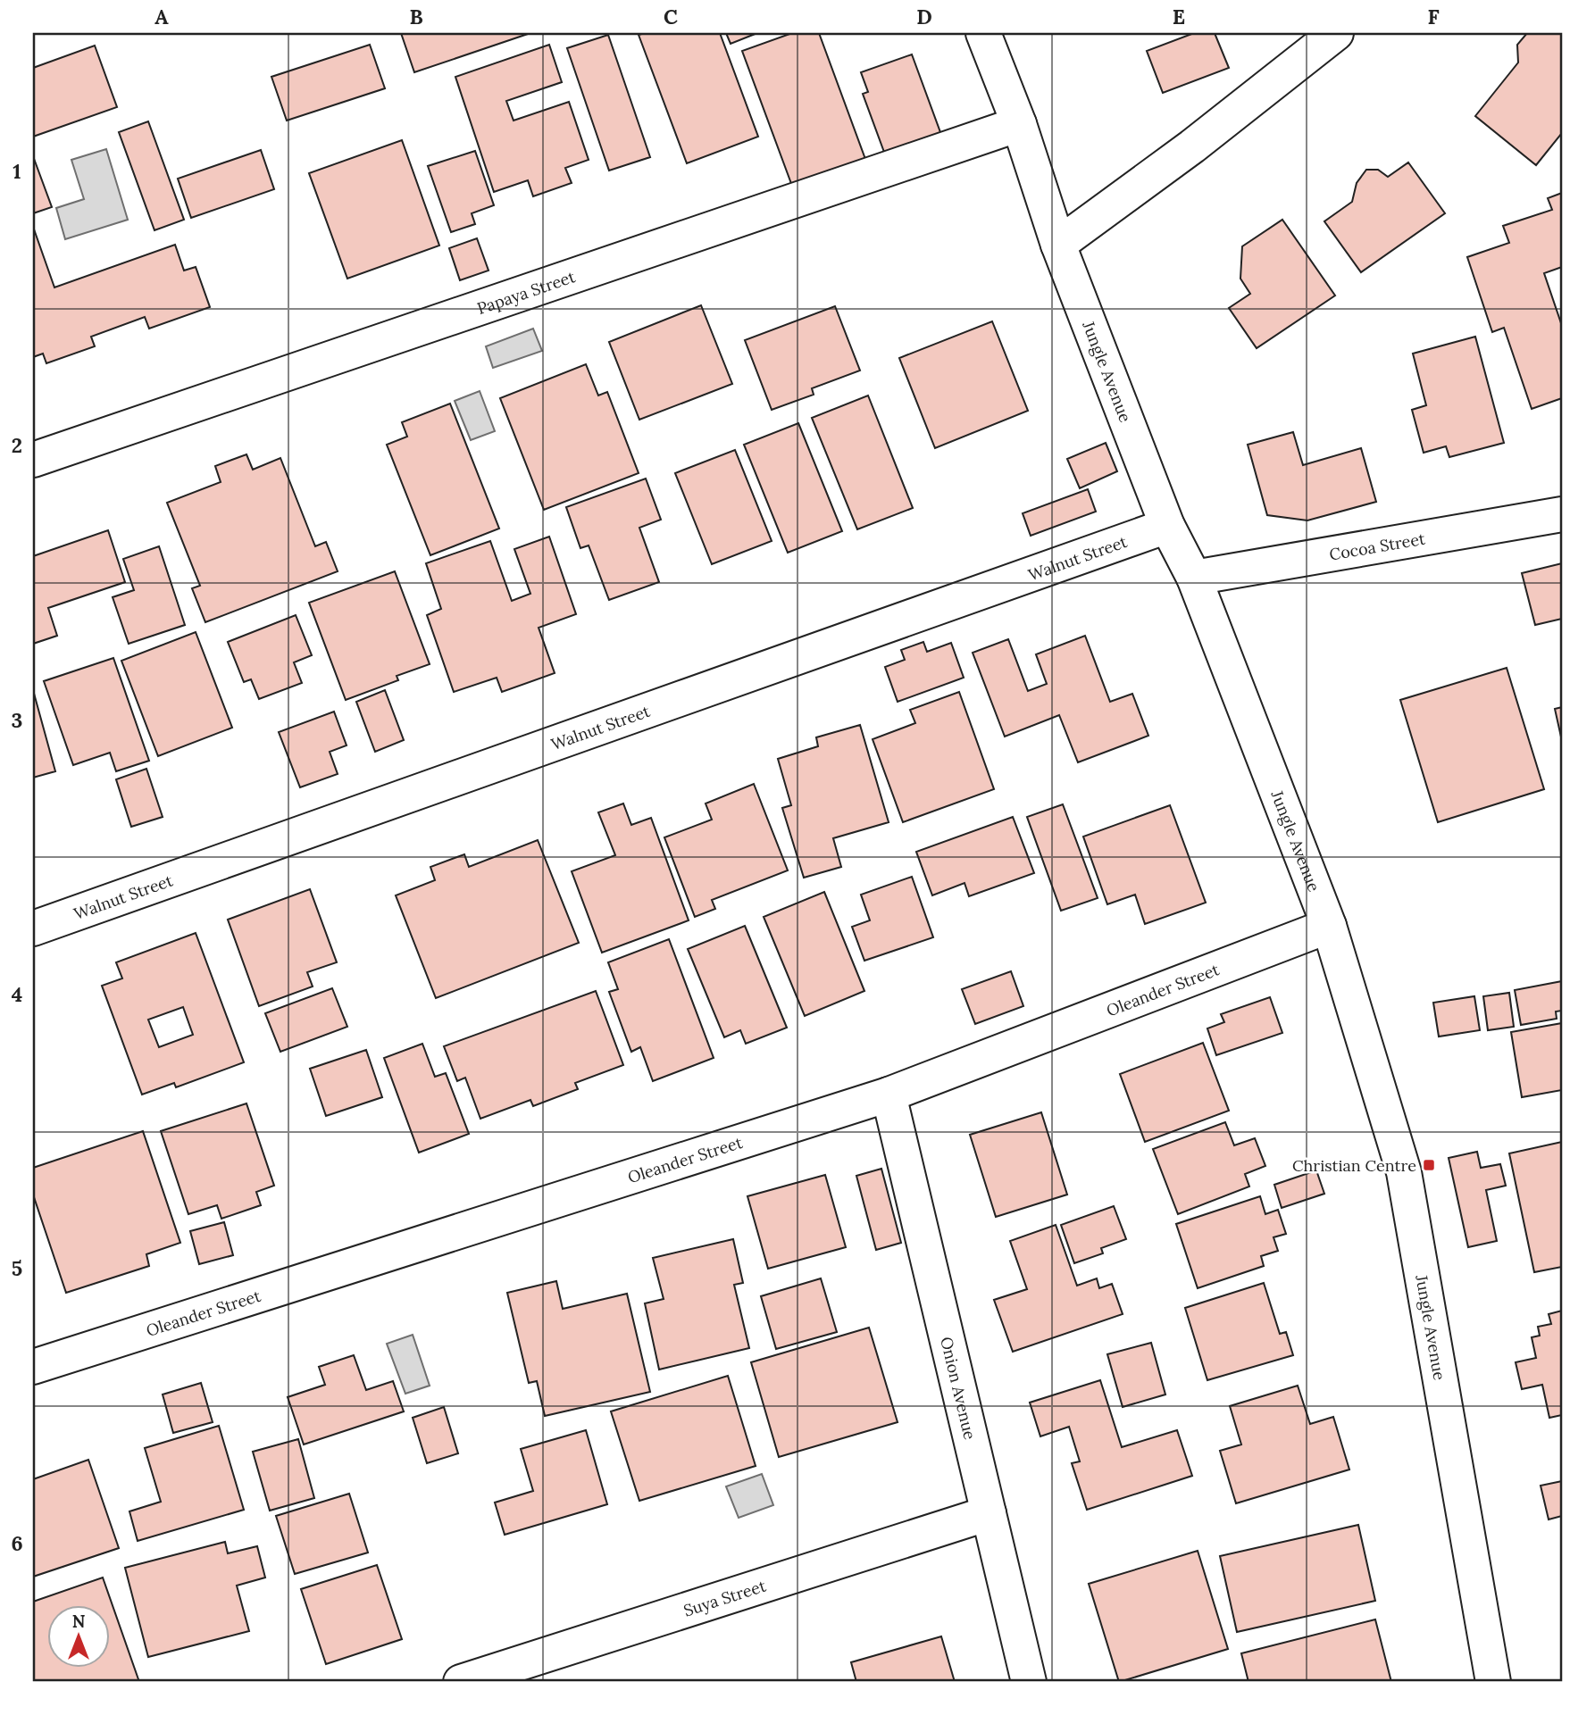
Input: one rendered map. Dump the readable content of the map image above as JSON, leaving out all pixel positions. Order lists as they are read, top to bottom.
{
  "streets": {
    "street": [
      "Papaya Street",
      "Jungle Avenue",
      "Cocoa Street",
      "Walnut Street",
      "Oleander Street",
      "Onion Avenue",
      "Suya Street"
    ]
  },
  "crossings": [
    ["Papaya Street", "Jungle Avenue"],
    ["Jungle Avenue", "Cocoa Street"],
    ["Jungle Avenue", "Walnut Street"],
    ["Jungle Avenue", "Oleander Street"],
    ["Oleander Street", "Onion Avenue"],
    ["Onion Avenue", "Suya Street"]
  ],
  "places": {
    "transit": ["Christian Centre"]
  },
  "north": "top",
  "grid": {
    "columns": [
      "A",
      "B",
      "C",
      "D",
      "E",
      "F"
    ],
    "rows": [
      "1",
      "2",
      "3",
      "4",
      "5",
      "6"
    ]
  }
}
